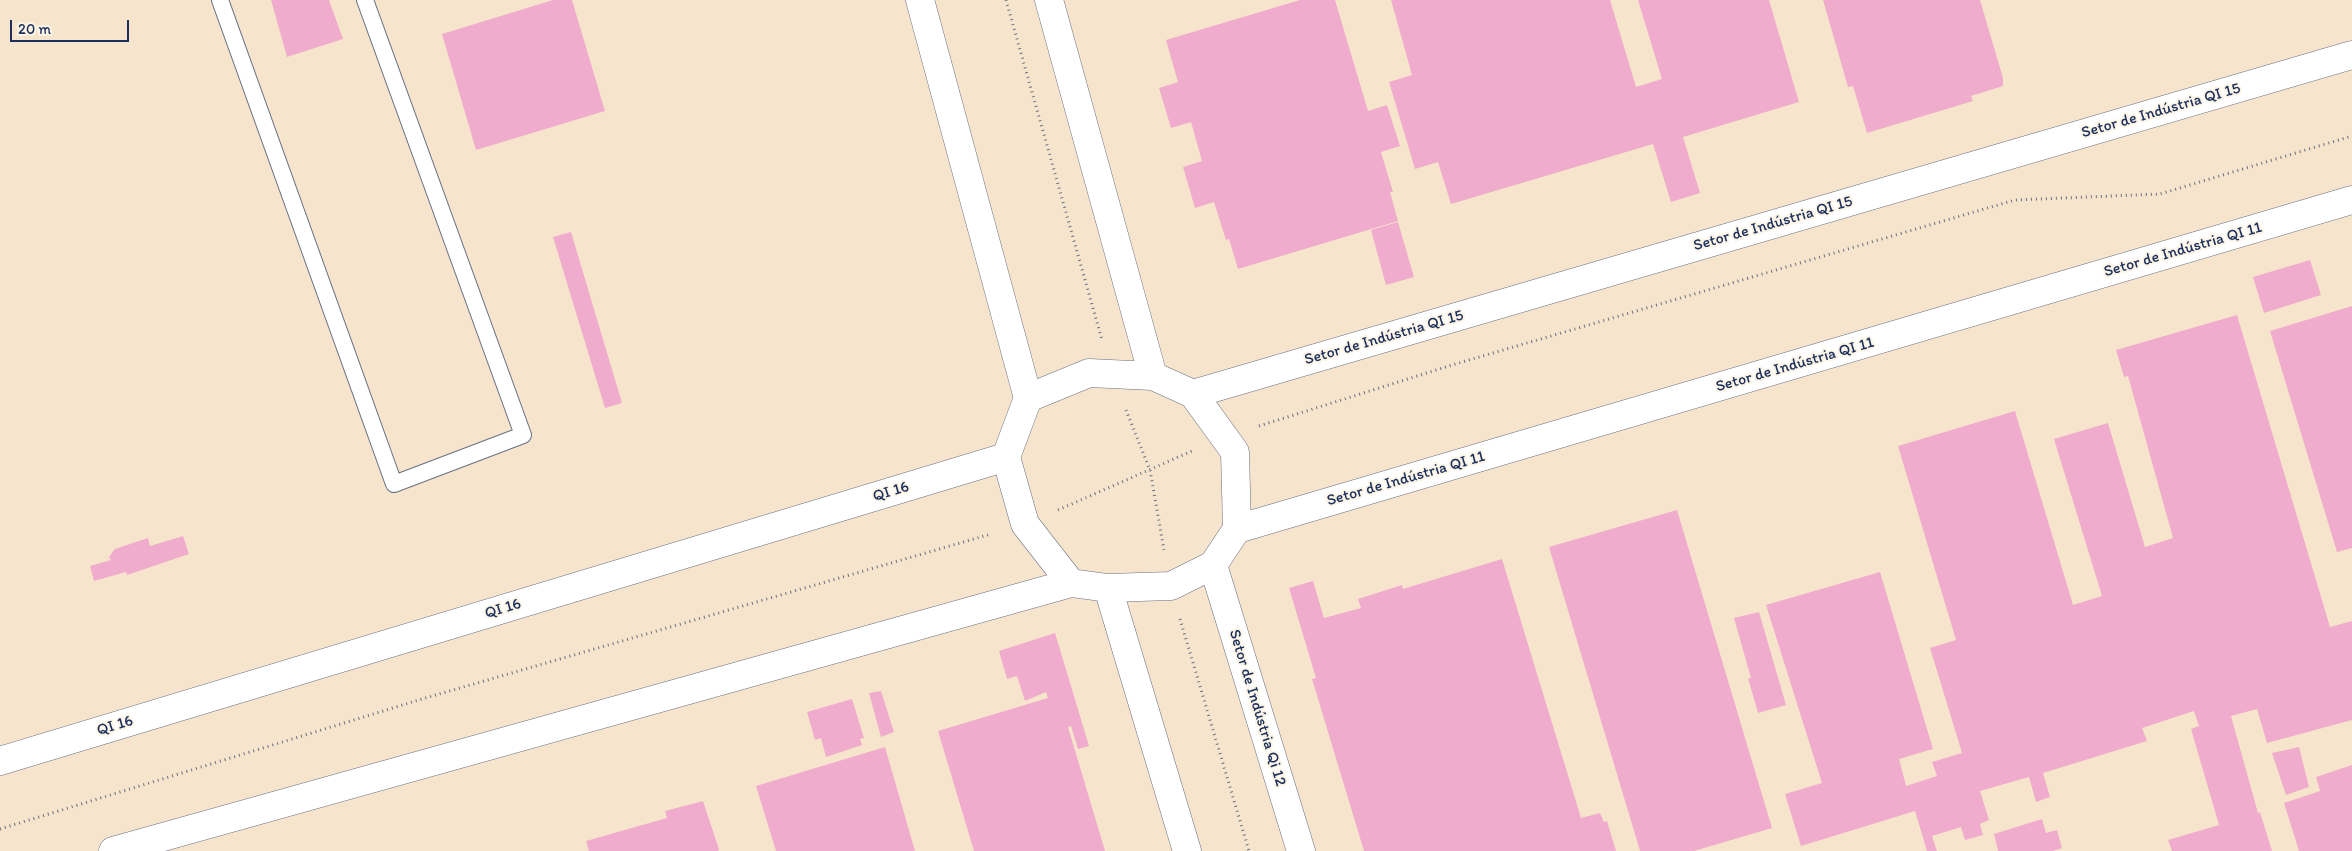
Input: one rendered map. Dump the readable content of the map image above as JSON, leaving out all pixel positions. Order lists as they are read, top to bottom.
{
  "streets": {
    "street": [
      "Setor de Indústria QI 15",
      "Setor de Indústria QI 11",
      "QI 16",
      "Setor de Indústria Qi 12"
    ]
  },
  "scale_bar": "20 m"
}
